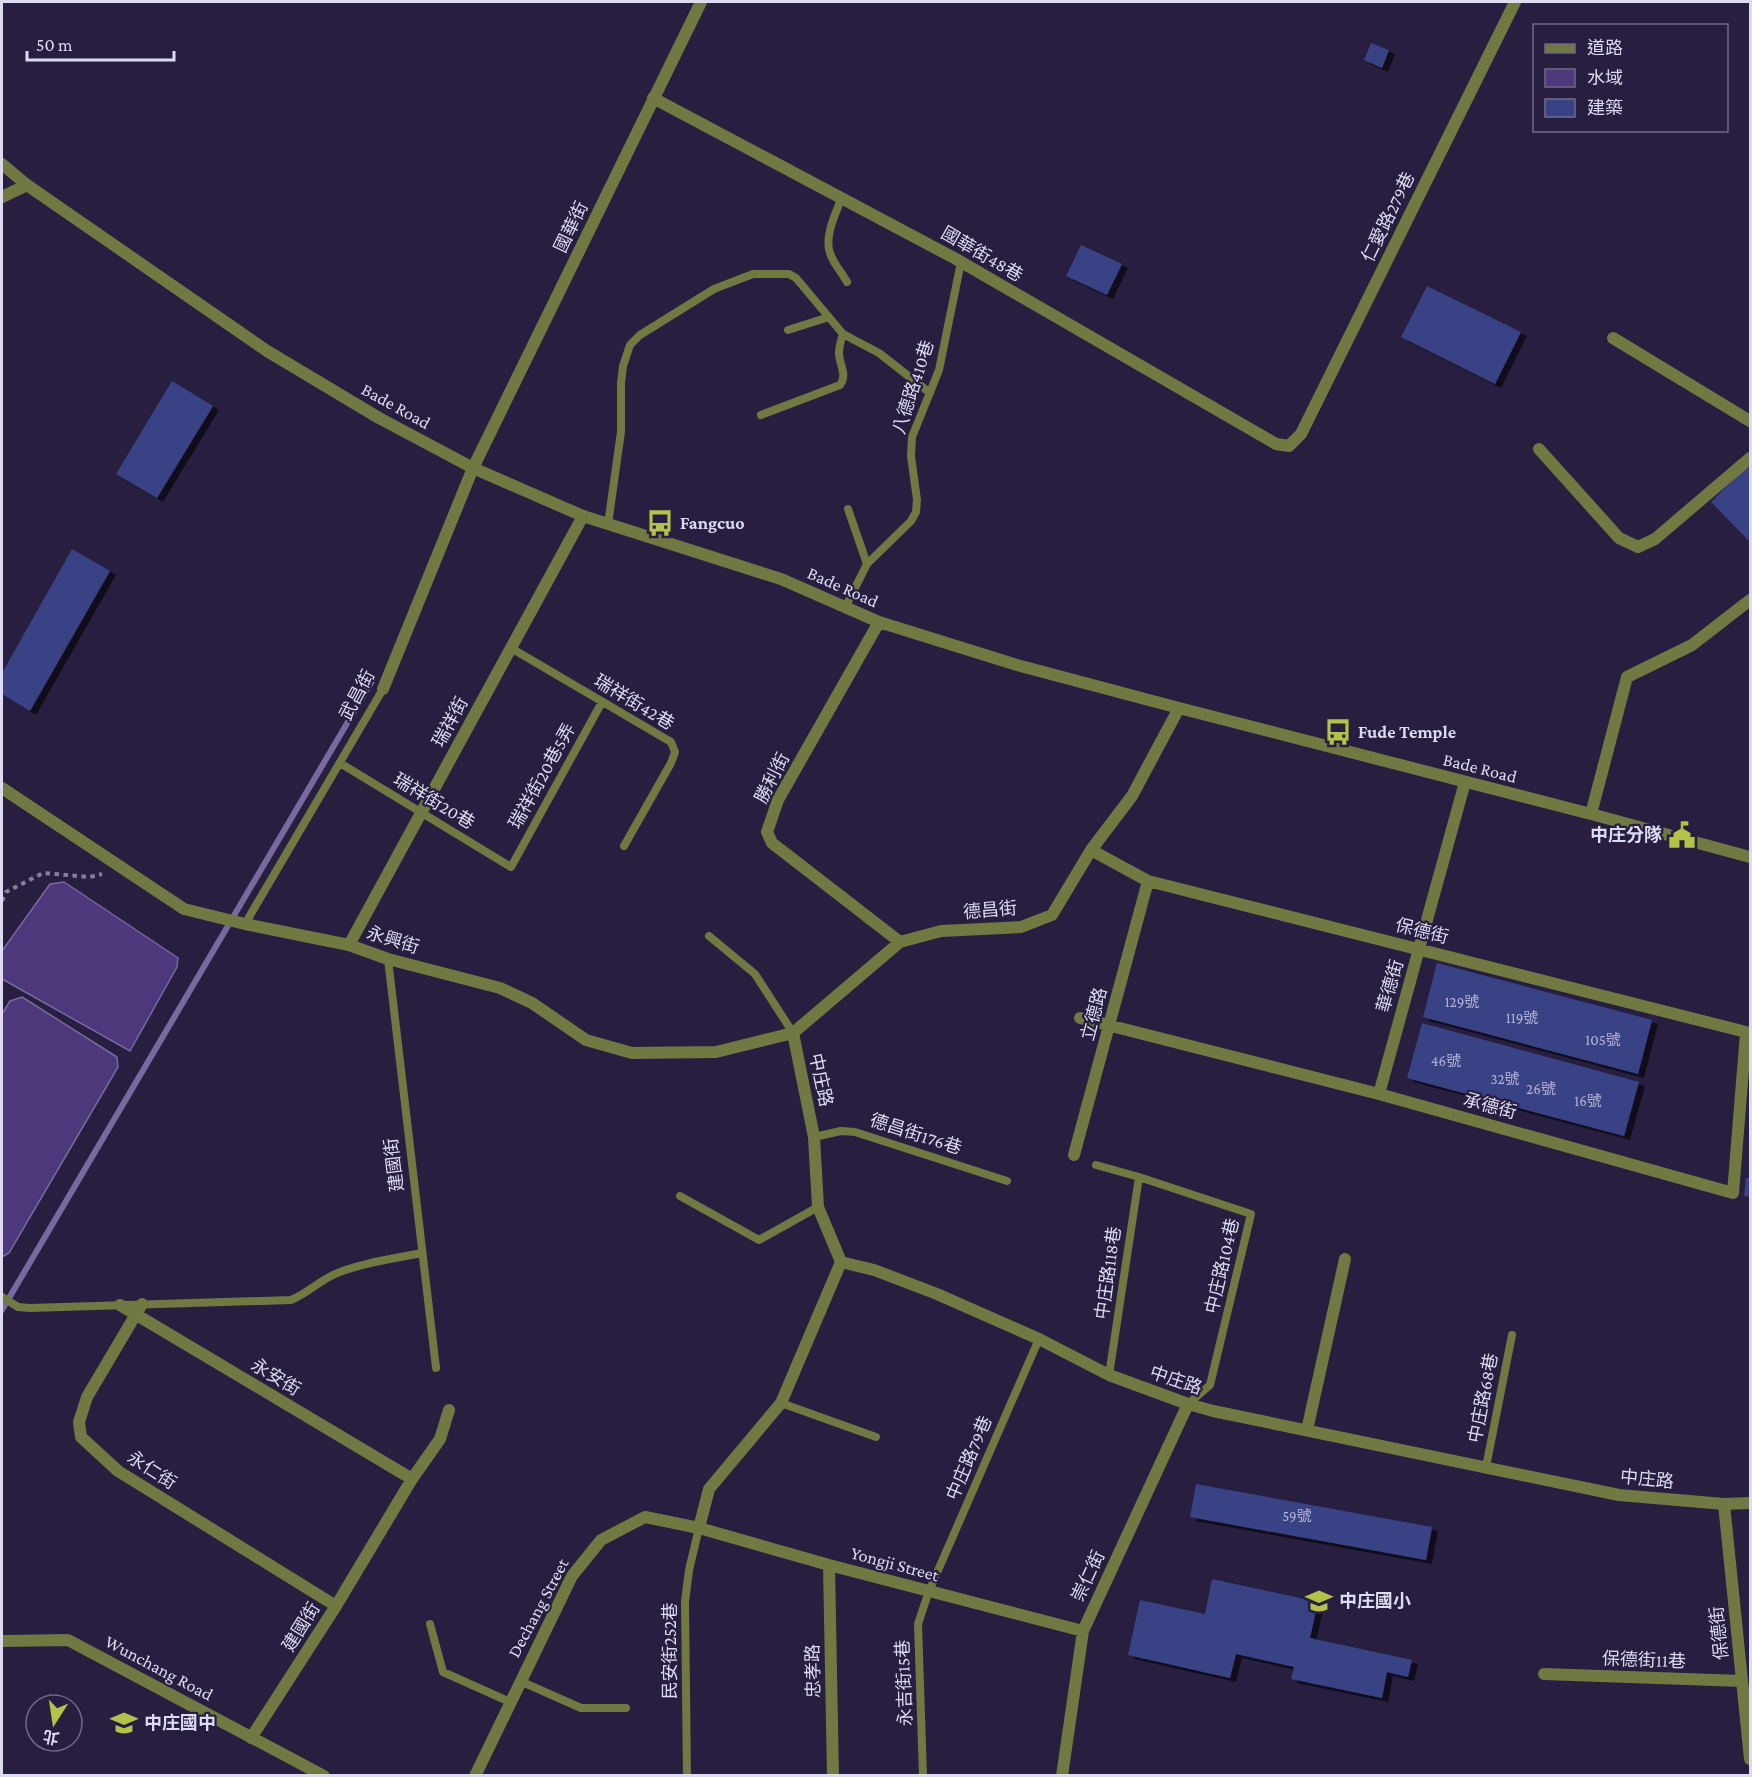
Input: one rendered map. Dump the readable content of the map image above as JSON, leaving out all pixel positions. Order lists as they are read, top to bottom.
{
  "streets": {
    "street": [
      "仁愛路279巷",
      "國華街",
      "國華街48巷",
      "Bade Road",
      "武昌街",
      "瑞祥街",
      "勝利街",
      "德昌街",
      "保德街",
      "永興街",
      "華德街",
      "立德路",
      "中庄路",
      "承德街",
      "建國街",
      "永安街",
      "永仁街",
      "Yongji Street",
      "崇仁街",
      "Dechang Street",
      "保德街11巷",
      "Wunchang Road",
      "忠孝路"
    ],
    "lane": [
      "八德路410巷",
      "瑞祥街42巷",
      "瑞祥街20巷5弄",
      "瑞祥街20巷",
      "德昌街176巷",
      "中庄路104巷",
      "中庄路118巷",
      "中庄路68巷",
      "中庄路79巷",
      "民安街252巷",
      "永吉街15巷"
    ]
  },
  "crossings": [
    ["仁愛路279巷", "國華街48巷"],
    ["國華街", "國華街48巷"],
    ["國華街", "Bade Road"],
    ["國華街", "武昌街"],
    ["國華街48巷", "八德路410巷"],
    ["八德路410巷", "Bade Road"],
    ["Bade Road", "武昌街"],
    ["Bade Road", "瑞祥街"],
    ["Bade Road", "勝利街"],
    ["Bade Road", "德昌街"],
    ["Bade Road", "華德街"],
    ["武昌街", "瑞祥街20巷"],
    ["武昌街", "永興街"],
    ["瑞祥街42巷", "瑞祥街"],
    ["瑞祥街42巷", "瑞祥街20巷5弄"],
    ["瑞祥街", "瑞祥街20巷"],
    ["瑞祥街", "永興街"],
    ["瑞祥街20巷5弄", "瑞祥街20巷"],
    ["勝利街", "德昌街"],
    ["德昌街", "保德街"],
    ["德昌街", "永興街"],
    ["德昌街", "中庄路"],
    ["保德街", "華德街"],
    ["保德街", "立德路"],
    ["保德街", "中庄路"],
    ["保德街", "承德街"],
    ["保德街", "保德街11巷"],
    ["永興街", "中庄路"],
    ["永興街", "建國街"],
    ["華德街", "承德街"],
    ["立德路", "承德街"],
    ["中庄路", "德昌街176巷"],
    ["中庄路", "中庄路104巷"],
    ["中庄路", "中庄路118巷"],
    ["中庄路", "中庄路68巷"],
    ["中庄路", "中庄路79巷"],
    ["中庄路", "崇仁街"],
    ["建國街", "永安街"],
    ["建國街", "永仁街"],
    ["建國街", "Wunchang Road"],
    ["中庄路104巷", "中庄路118巷"],
    ["中庄路104巷", "崇仁街"],
    ["永安街", "永仁街"],
    ["中庄路79巷", "Yongji Street"],
    ["中庄路79巷", "永吉街15巷"],
    ["Yongji Street", "崇仁街"],
    ["Yongji Street", "Dechang Street"],
    ["Yongji Street", "民安街252巷"],
    ["Yongji Street", "忠孝路"],
    ["Yongji Street", "永吉街15巷"],
    ["Dechang Street", "民安街252巷"]
  ],
  "places": {
    "bus stop": ["Fangcuo", "Fude Temple"],
    "public building": ["中庄分隊"],
    "school or university": ["中庄國小", "中庄國中"]
  },
  "house_numbers": [
    "129號",
    "119號",
    "105號",
    "46號",
    "32號",
    "26號",
    "16號",
    "59號"
  ],
  "legend": ["道路", "水域", "建築"],
  "scale_bar": "50 m",
  "north": "bottom"
}
